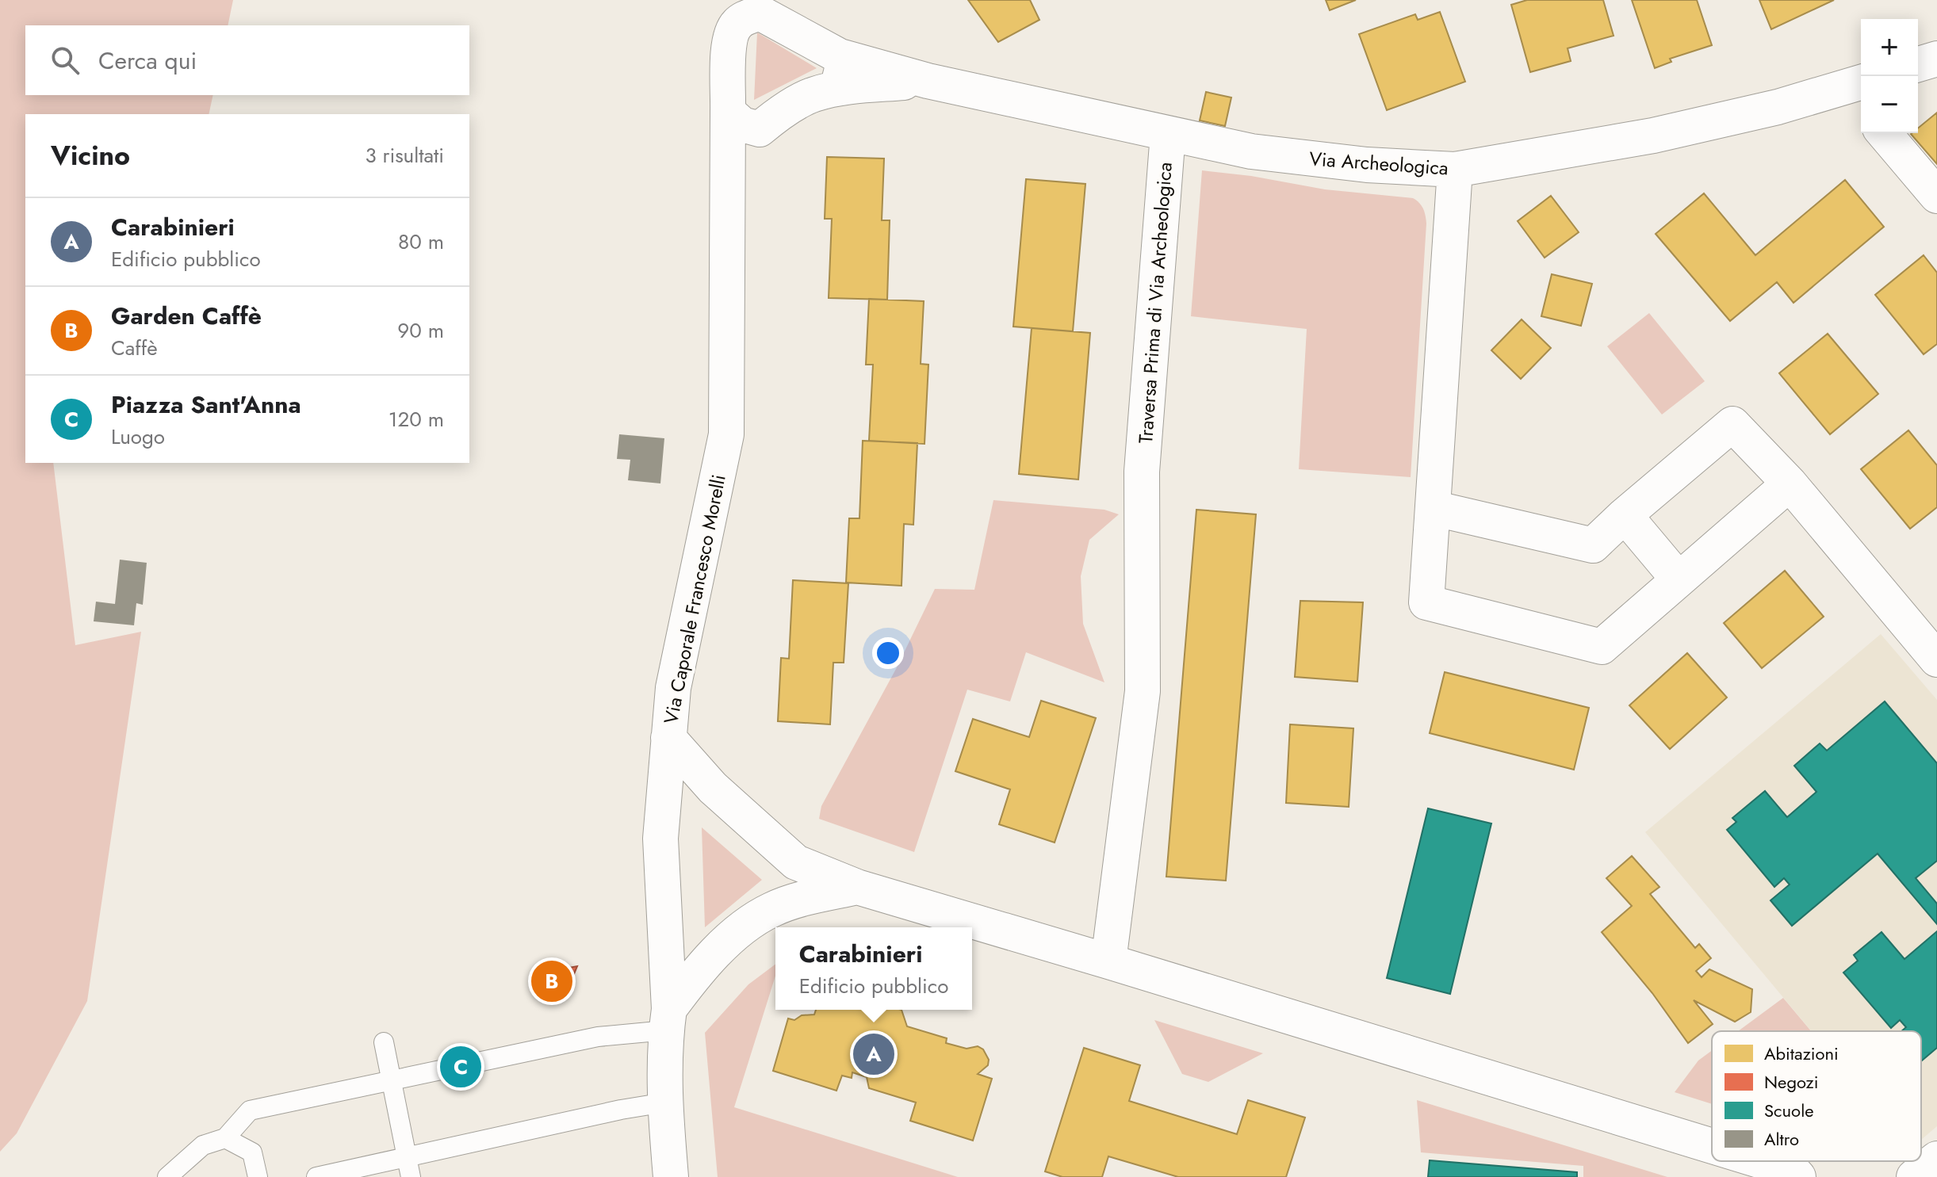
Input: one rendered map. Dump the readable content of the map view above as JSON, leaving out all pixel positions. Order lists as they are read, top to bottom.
{
  "streets": {
    "street": ["Via Archeologica", "Traversa Prima di Via Archeologica", "Via Caporale Francesco Morelli"]
  },
  "crossings": [
    ["Via Archeologica", "Traversa Prima di Via Archeologica"]
  ],
  "legend": [
    "Abitazioni",
    "Negozi",
    "Scuole",
    "Altro"
  ],
  "page": {
    "map_buttons": ["+", "−"],
    "search": "Cerca qui",
    "heading": ["Vicino", "3 risultati"],
    "list": [
      {
        "mark": "A",
        "name": "Carabinieri",
        "note": "Edificio pubblico",
        "value": "80 m"
      },
      {
        "mark": "B",
        "name": "Garden Caffè",
        "note": "Caffè",
        "value": "90 m"
      },
      {
        "mark": "C",
        "name": "Piazza Sant'Anna",
        "note": "Luogo",
        "value": "120 m"
      }
    ],
    "popup": ["Carabinieri", "Edificio pubblico"],
    "pins": ["B", "A", "C"]
  }
}
